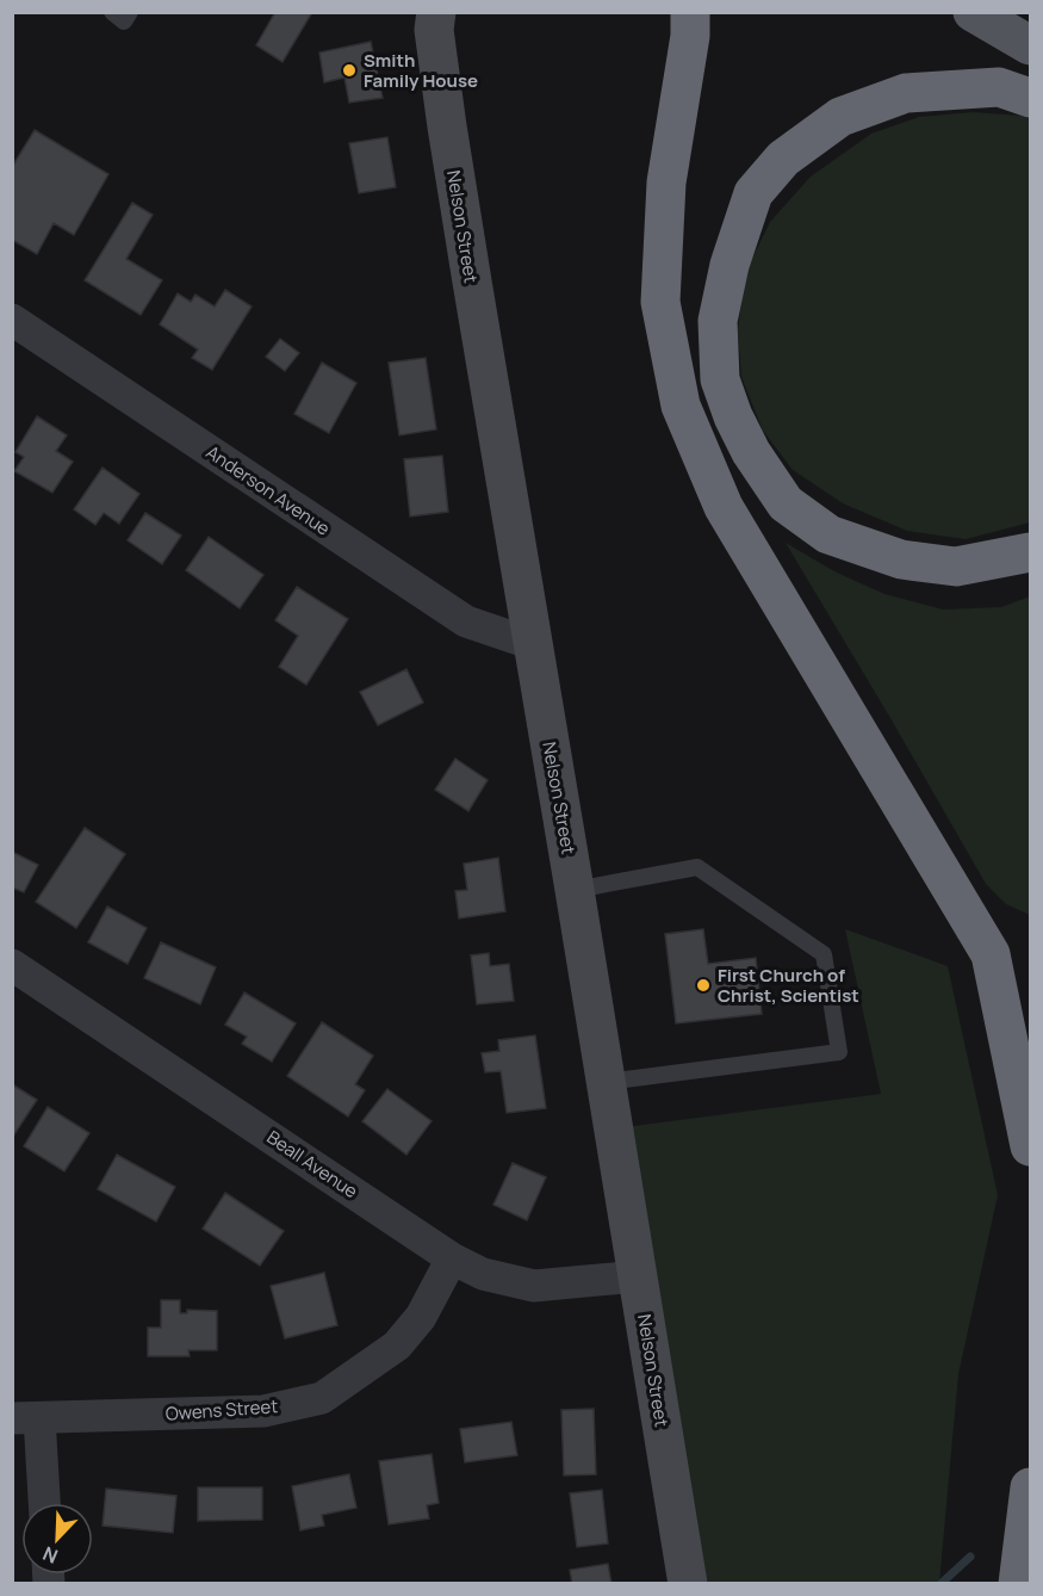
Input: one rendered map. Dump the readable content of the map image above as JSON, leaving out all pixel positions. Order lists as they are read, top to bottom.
{
  "streets": {
    "street": [
      "Nelson Street",
      "Anderson Avenue",
      "Beall Avenue",
      "Owens Street"
    ]
  },
  "crossings": [
    ["Nelson Street", "Anderson Avenue"],
    ["Nelson Street", "Beall Avenue"],
    ["Beall Avenue", "Owens Street"]
  ],
  "places": ["Smith Family House", "First Church of Christ, Scientist"],
  "north": "bottom left"
}
